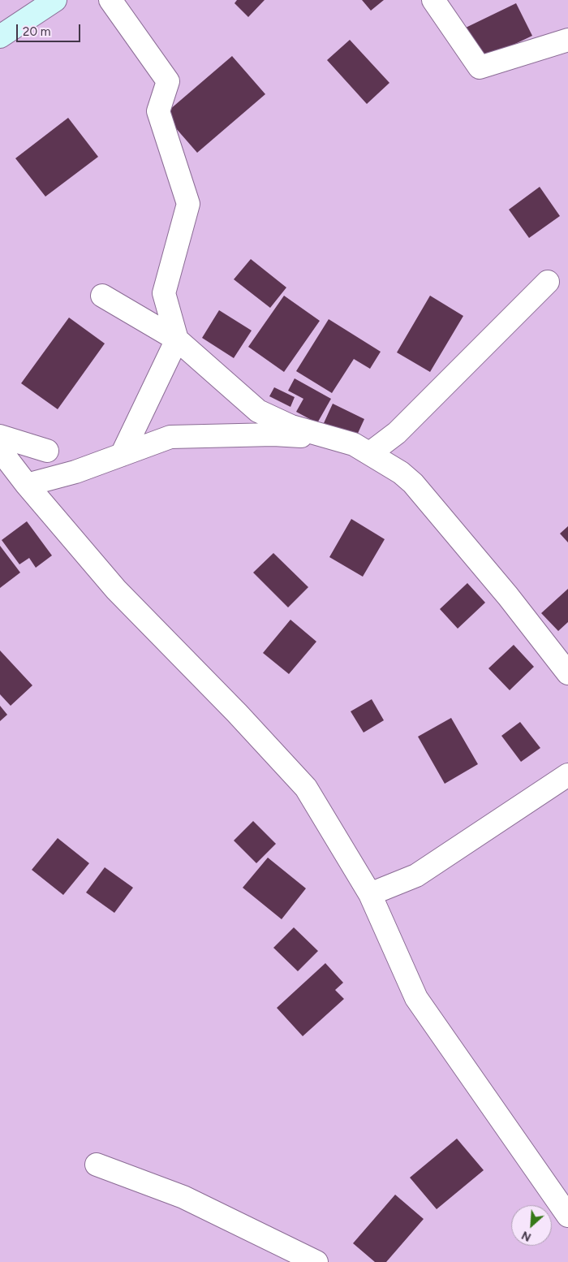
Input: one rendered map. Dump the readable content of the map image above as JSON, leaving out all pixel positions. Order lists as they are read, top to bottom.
{
  "scale_bar": "20 m",
  "north": "bottom left"
}
